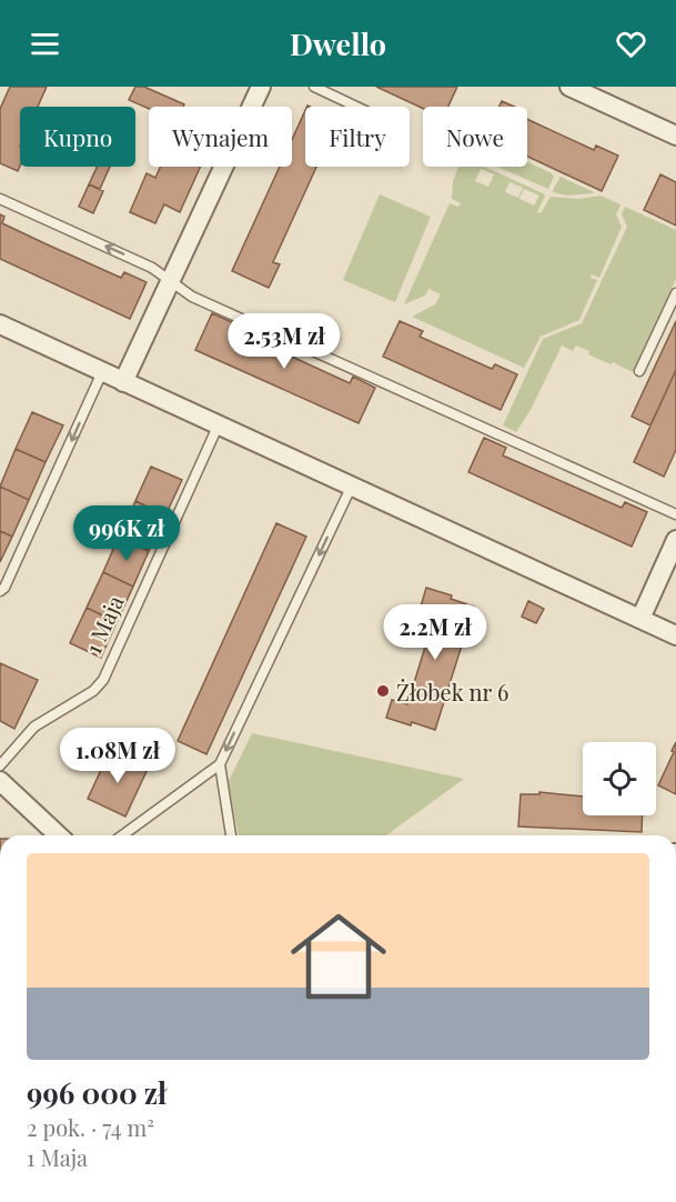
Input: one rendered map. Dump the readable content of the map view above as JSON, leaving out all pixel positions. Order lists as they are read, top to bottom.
{
  "streets": {
    "lane": ["1 Maja"]
  },
  "places": ["Żłobek nr 6"],
  "page": {
    "header": "Dwello",
    "chip": [
      "Kupno",
      "Wynajem",
      "Filtry",
      "Nowe"
    ],
    "price": [
      "2.53M zł",
      "996K zł",
      "2.2M zł",
      "1.08M zł"
    ],
    "list": [
      {
        "name": "996 000 zł",
        "note": "2 pok. · 74 m² · 1 Maja"
      }
    ]
  }
}
